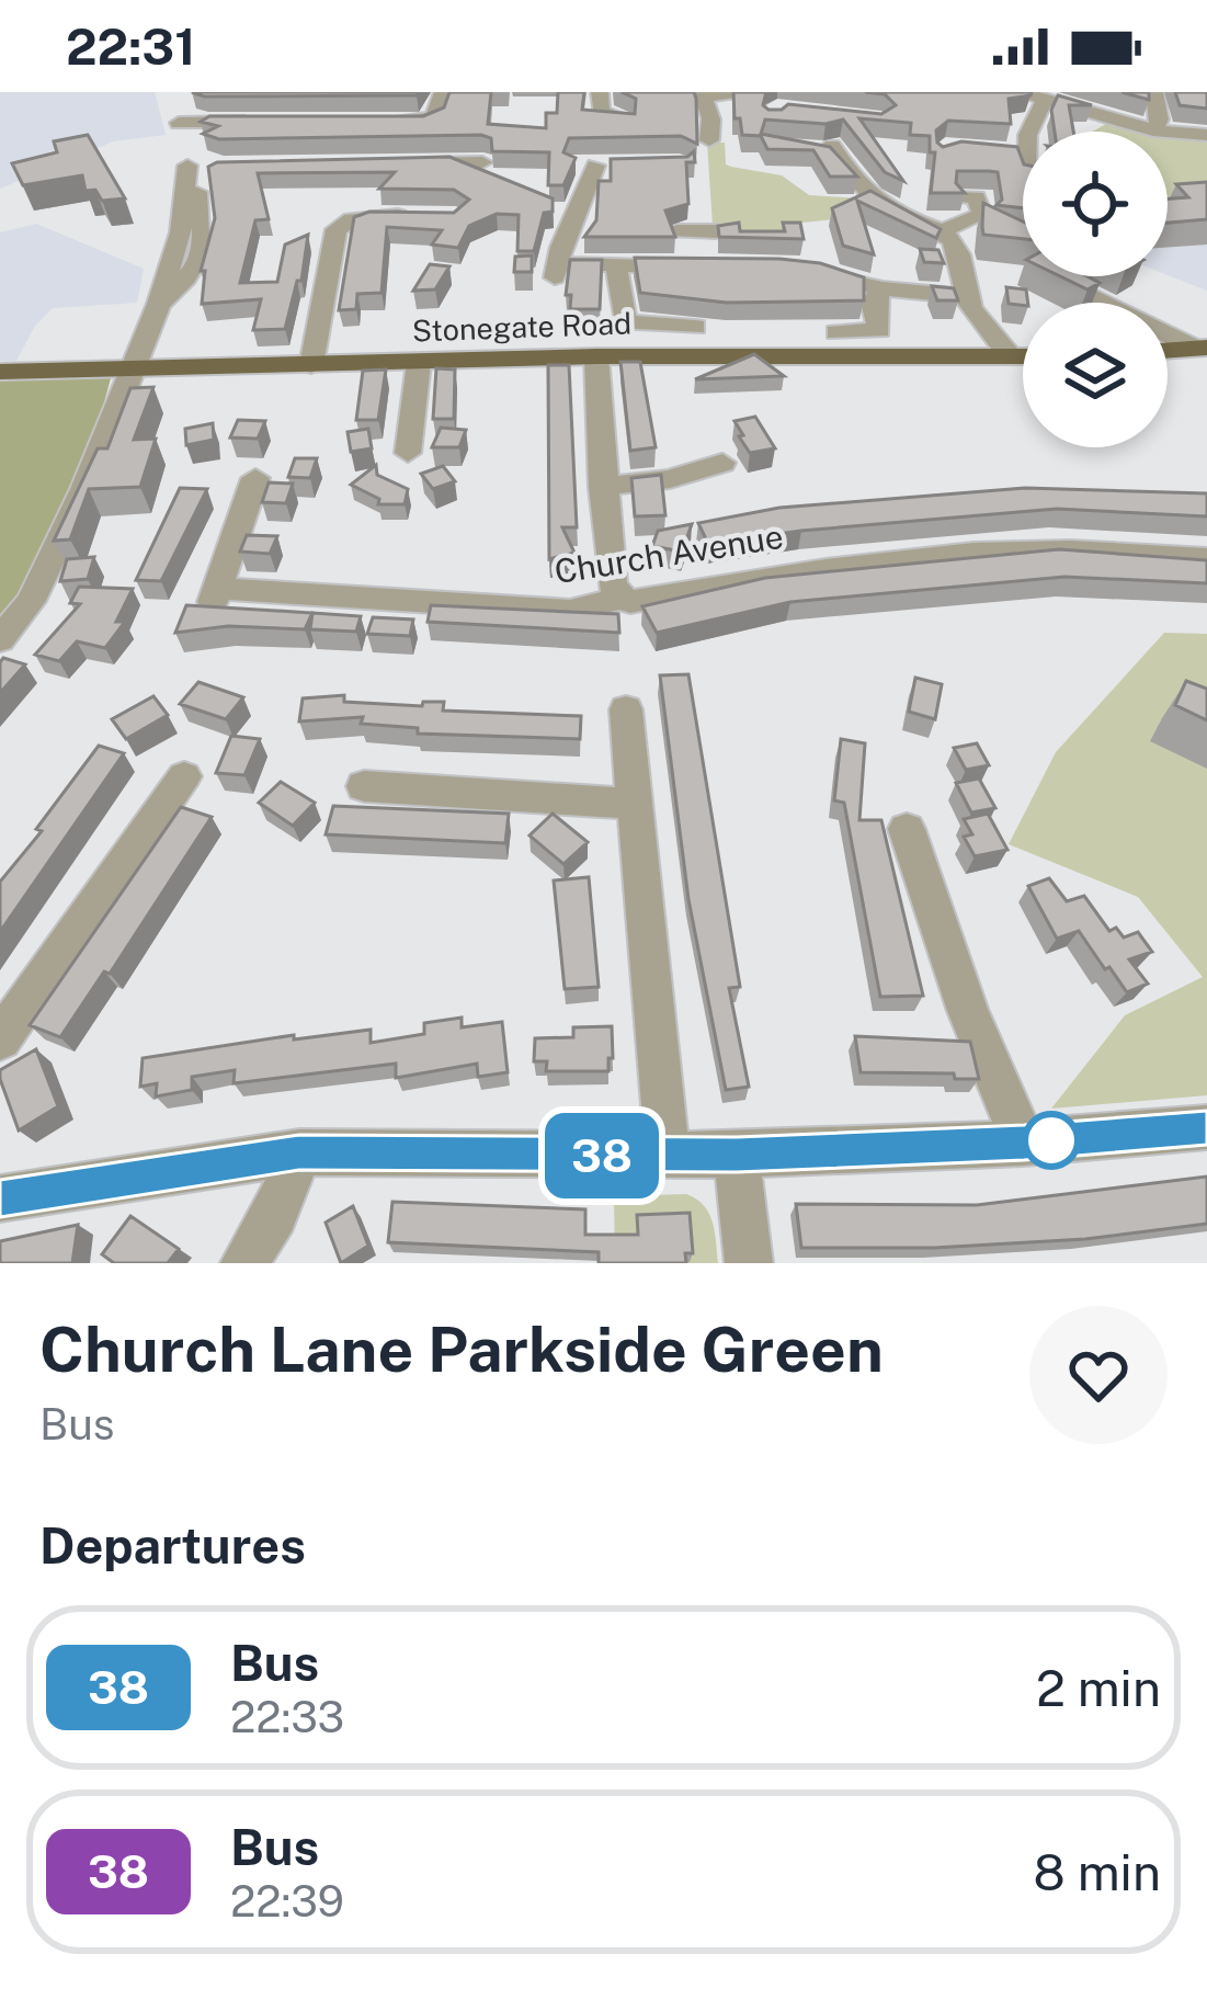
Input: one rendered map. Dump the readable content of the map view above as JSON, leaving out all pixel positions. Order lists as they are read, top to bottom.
{
  "streets": {
    "main road": ["Stonegate Road"],
    "street": ["Church Avenue"]
  },
  "lines": ["bus line 38"],
  "page": {
    "status": "22:31",
    "on_map": "38",
    "heading": [
      ["Church Lane Parkside Green", "Bus"],
      "Departures"
    ],
    "list": [
      {
        "mark": "38",
        "name": "Bus",
        "note": "22:33",
        "value": "2 min"
      },
      {
        "mark": "38",
        "name": "Bus",
        "note": "22:39",
        "value": "8 min"
      }
    ]
  }
}
